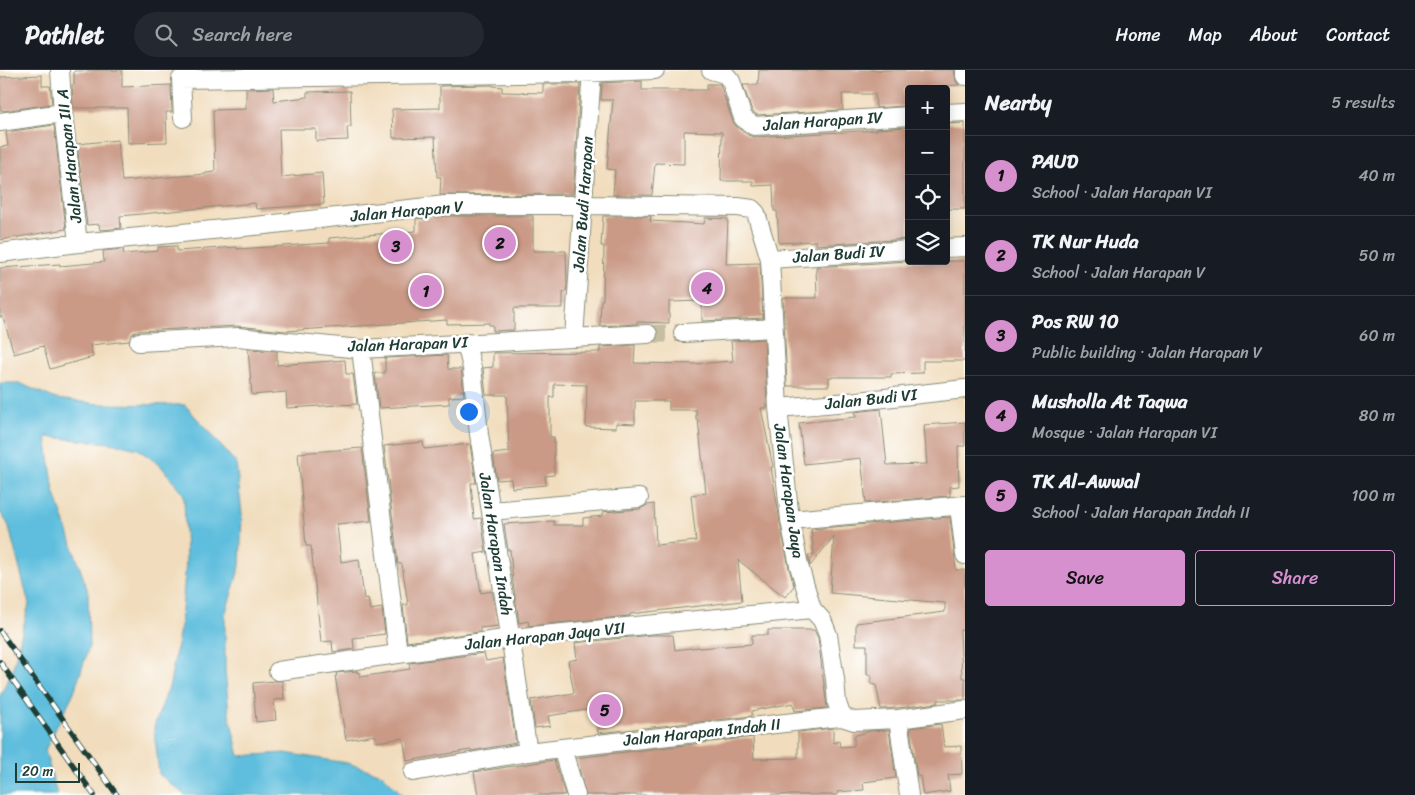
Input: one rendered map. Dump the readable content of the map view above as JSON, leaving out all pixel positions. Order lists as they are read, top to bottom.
{
  "streets": {
    "street": [
      "Jalan Harapan IV",
      "Jalan Harapan III A",
      "Jalan Budi Harapan",
      "Jalan Harapan V",
      "Jalan Budi IV",
      "Jalan Harapan VI",
      "Jalan Budi VI",
      "Jalan Harapan Jaya",
      "Jalan Harapan Indah",
      "Jalan Harapan Jaya VII",
      "Jalan Harapan Indah II"
    ]
  },
  "crossings": [
    ["Jalan Harapan III A", "Jalan Harapan V"],
    ["Jalan Budi Harapan", "Jalan Harapan V"],
    ["Jalan Budi Harapan", "Jalan Harapan VI"],
    ["Jalan Harapan V", "Jalan Harapan Jaya"],
    ["Jalan Budi IV", "Jalan Harapan Jaya"],
    ["Jalan Harapan VI", "Jalan Harapan Indah"],
    ["Jalan Budi VI", "Jalan Harapan Jaya"],
    ["Jalan Harapan Jaya", "Jalan Harapan Jaya VII"],
    ["Jalan Harapan Jaya", "Jalan Harapan Indah II"],
    ["Jalan Harapan Indah", "Jalan Harapan Jaya VII"]
  ],
  "scale_bar": "20 m",
  "page": {
    "header": "Pathlet",
    "search": "Search here",
    "nav": [
      "Home",
      "Map",
      "About",
      "Contact"
    ],
    "heading": ["Nearby", "5 results"],
    "map_buttons": ["+", "−"],
    "list": [
      {
        "mark": "1",
        "name": "PAUD",
        "note": "School · Jalan Harapan VI",
        "value": "40 m"
      },
      {
        "mark": "2",
        "name": "TK Nur Huda",
        "note": "School · Jalan Harapan V",
        "value": "50 m"
      },
      {
        "mark": "3",
        "name": "Pos RW 10",
        "note": "Public building · Jalan Harapan V",
        "value": "60 m"
      },
      {
        "mark": "4",
        "name": "Musholla At Taqwa",
        "note": "Mosque · Jalan Harapan VI",
        "value": "80 m"
      },
      {
        "mark": "5",
        "name": "TK Al-Awwal",
        "note": "School · Jalan Harapan Indah II",
        "value": "100 m"
      }
    ],
    "pins": [
      "2",
      "3",
      "4",
      "1",
      "5"
    ],
    "buttons": ["Save", "Share"],
    "scale": "20 m"
  }
}
